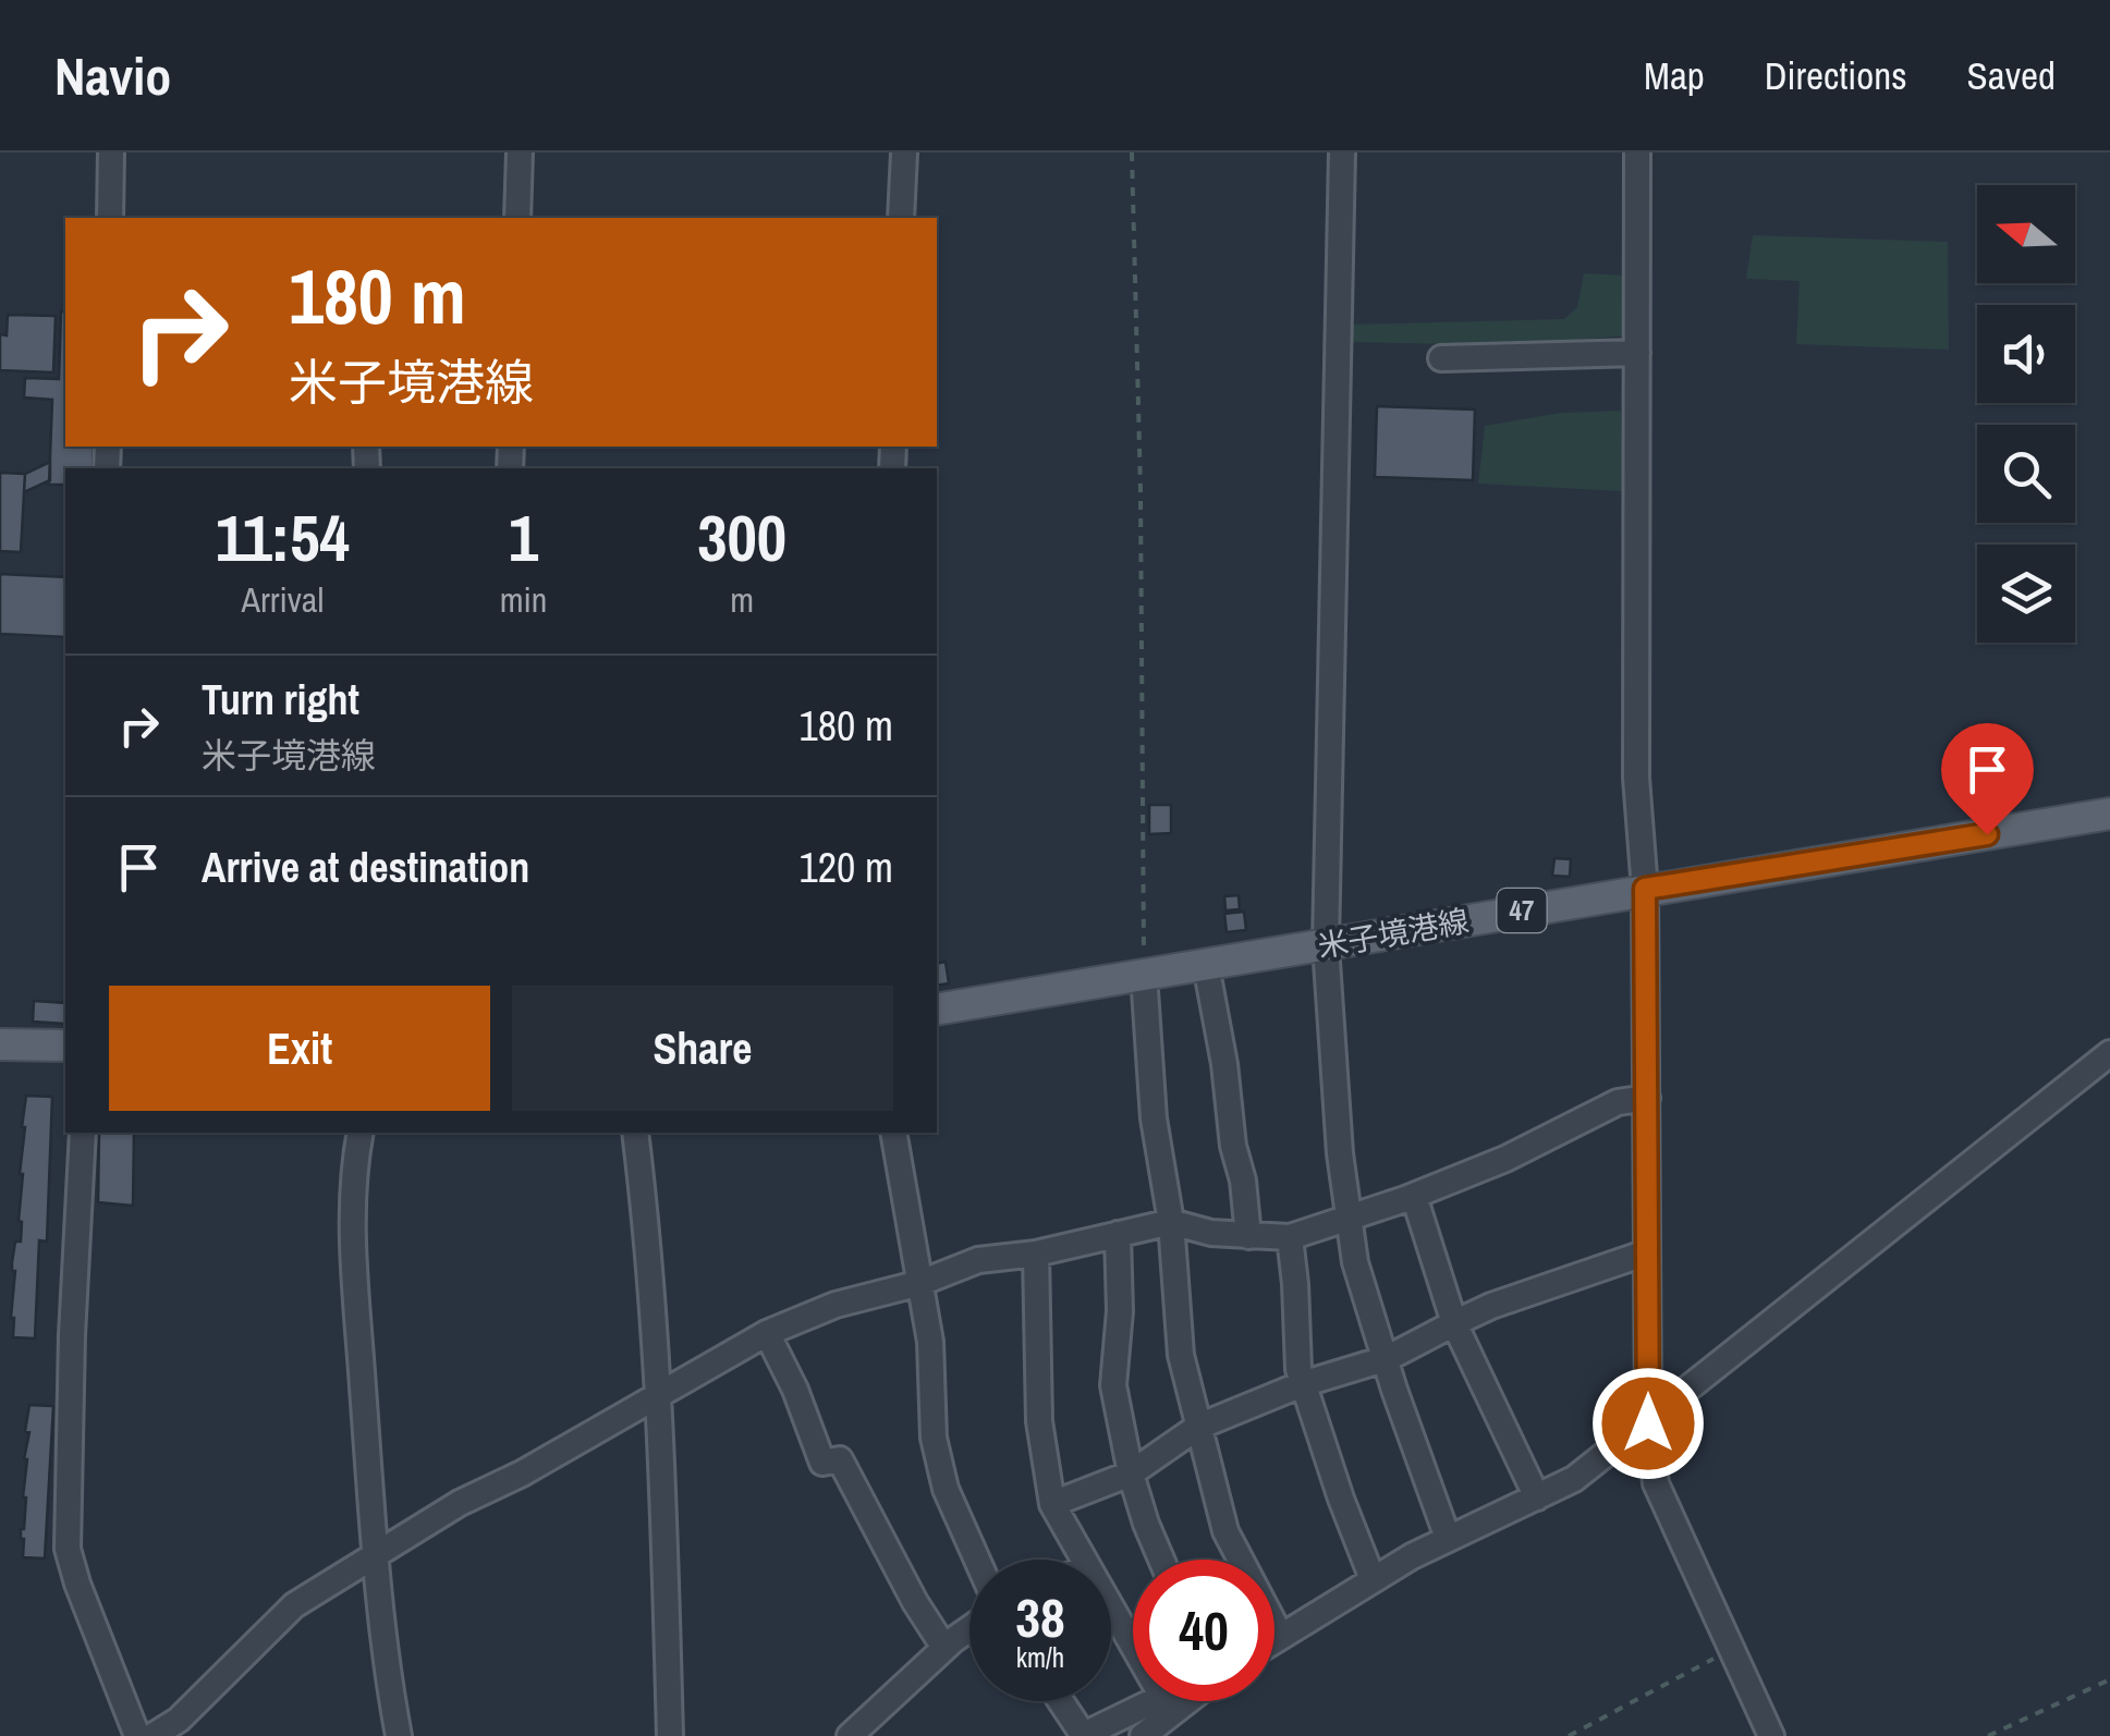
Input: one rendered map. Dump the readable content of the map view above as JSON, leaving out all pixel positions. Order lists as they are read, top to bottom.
{
  "streets": {
    "main road": ["47", "米子境港線"]
  },
  "north": "left",
  "page": {
    "header": "Navio",
    "nav": ["Map", "Directions", "Saved"],
    "turn": ["180 m", "米子境港線"],
    "eta": [
      "11:54",
      "Arrival",
      "1",
      "min",
      "300",
      "m"
    ],
    "list": [
      {
        "name": "Turn right",
        "note": "米子境港線",
        "value": "180 m"
      },
      {
        "name": "Arrive at destination",
        "value": "120 m"
      }
    ],
    "buttons": ["Exit", "Share"],
    "speed": "38 km/h",
    "limit": "40"
  }
}
